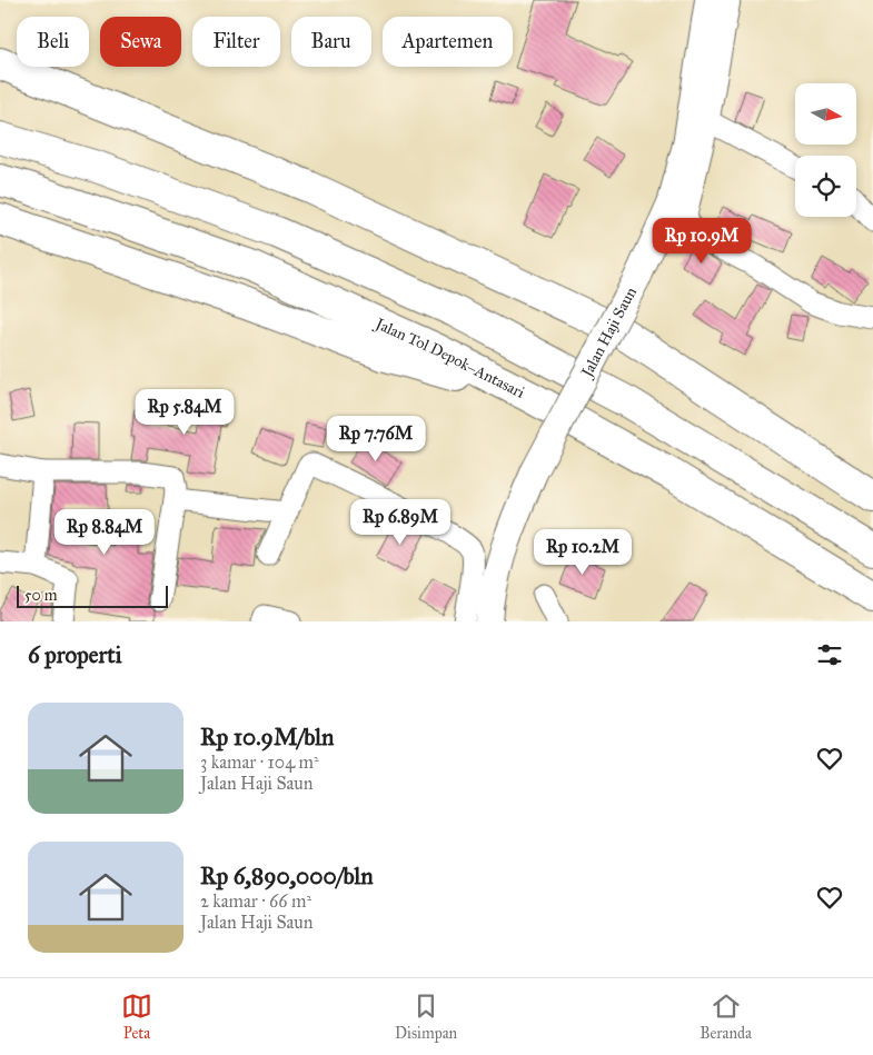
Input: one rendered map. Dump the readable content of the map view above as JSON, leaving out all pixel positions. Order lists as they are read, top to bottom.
{
  "streets": {
    "highway": ["Jalan Tol Depok–Antasari"],
    "street": ["Jalan Haji Saun"]
  },
  "scale_bar": "50 m",
  "north": "right",
  "page": {
    "chip": [
      "Beli",
      "Sewa",
      "Filter",
      "Baru",
      "Apartemen"
    ],
    "price": [
      "Rp 10.9M",
      "Rp 5.84M",
      "Rp 7.76M",
      "Rp 6.89M",
      "Rp 8.84M",
      "Rp 10.2M"
    ],
    "scale": "50 m",
    "heading": "6 properti",
    "list": [
      {
        "name": "Rp 10.9M/bln",
        "note": "3 kamar · 104 m² · Jalan Haji Saun"
      },
      {
        "name": "Rp 6,890,000/bln",
        "note": "2 kamar · 66 m² · Jalan Haji Saun"
      }
    ],
    "tabs": ["Peta", "Disimpan", "Beranda"]
  }
}
